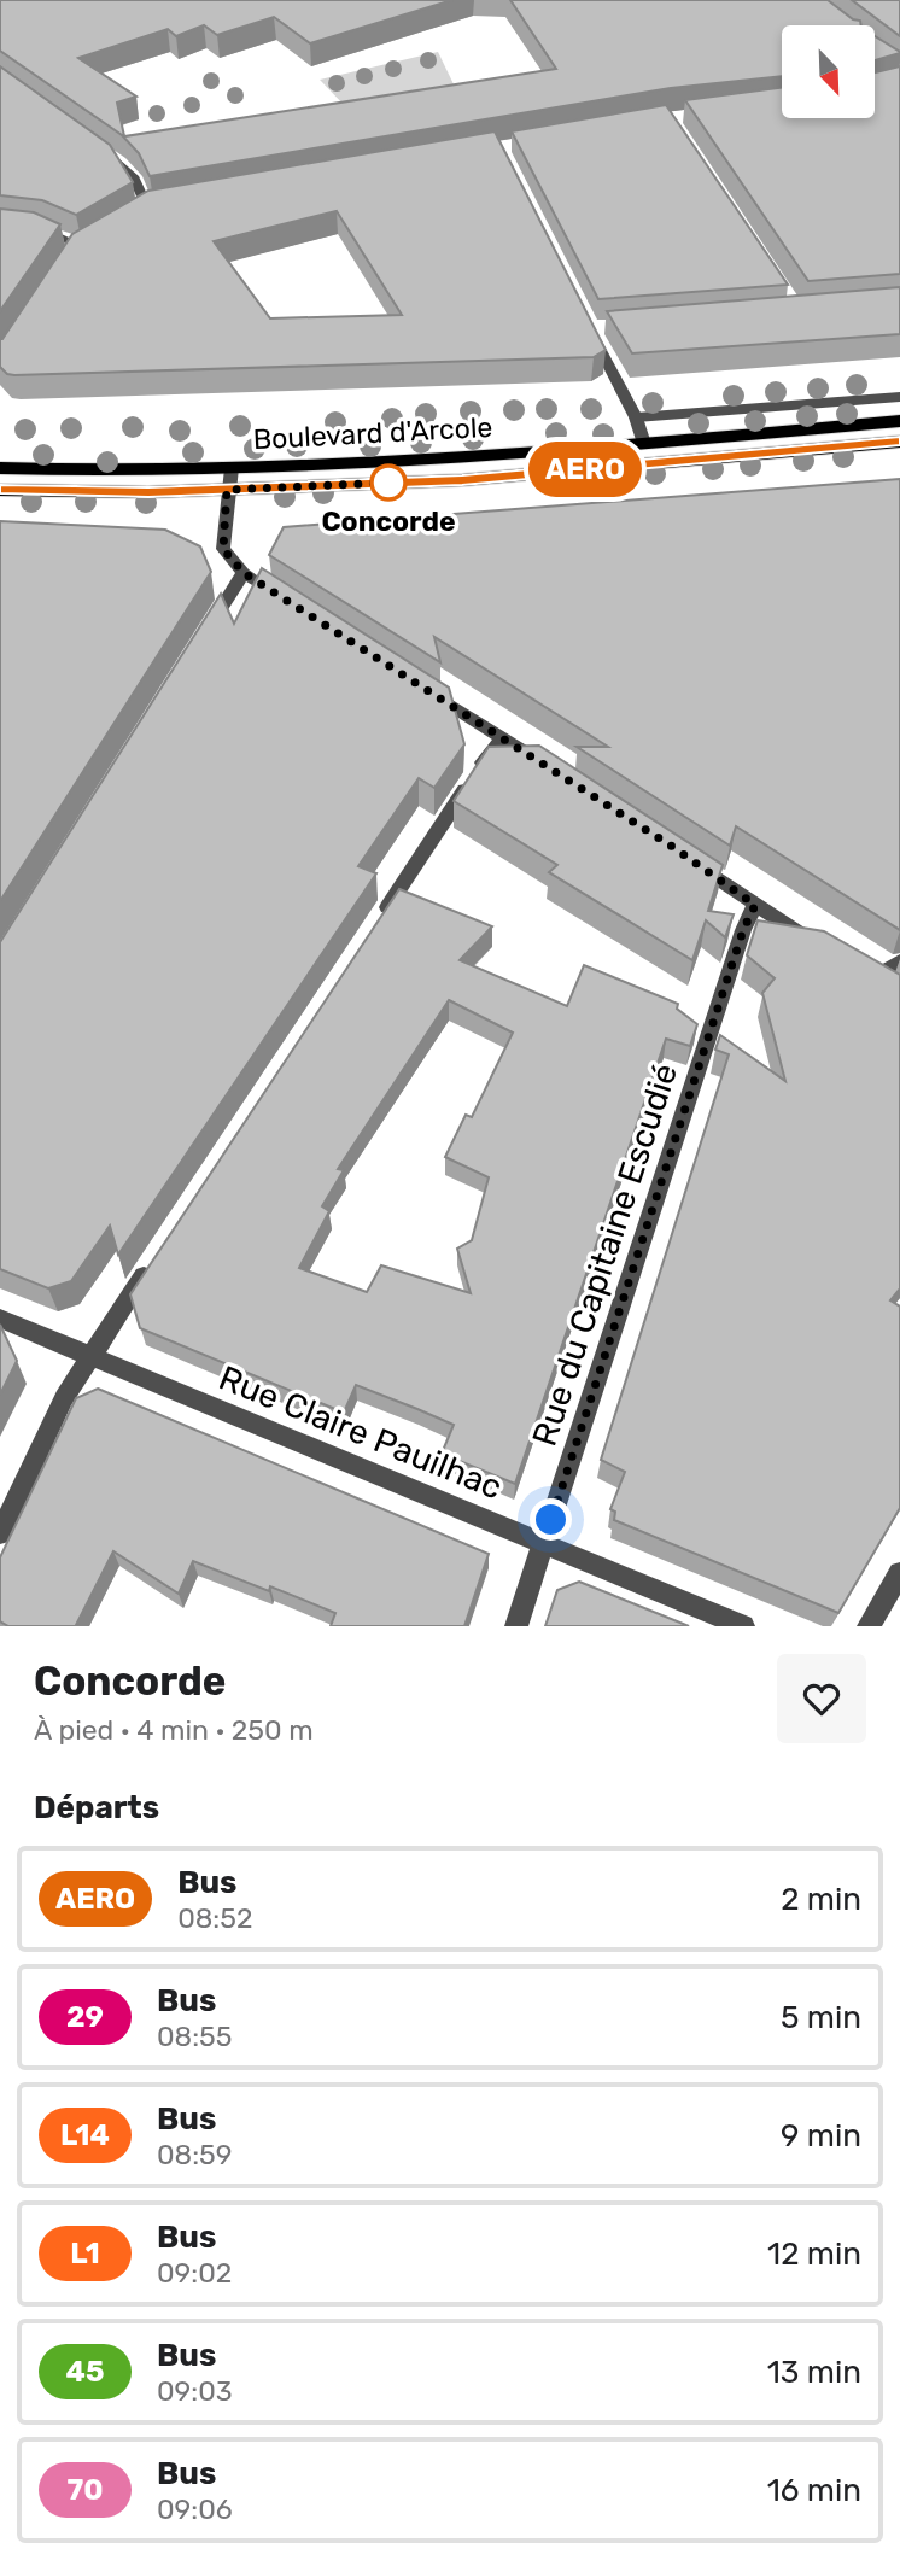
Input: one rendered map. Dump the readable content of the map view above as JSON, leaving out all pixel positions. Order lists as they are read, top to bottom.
{
  "streets": {
    "main road": ["Boulevard d'Arcole"],
    "street": ["Rue du Capitaine Escudié", "Rue Claire Pauilhac"]
  },
  "crossings": [
    ["Rue du Capitaine Escudié", "Rue Claire Pauilhac"]
  ],
  "places": ["Concorde"],
  "lines": ["bus line AERO"],
  "north": "bottom right",
  "page": {
    "on_map": "AERO",
    "heading": [
      ["Concorde", "À pied · 4 min · 250 m"],
      "Départs"
    ],
    "list": [
      {
        "mark": "AERO",
        "name": "Bus",
        "note": "08:52",
        "value": "2 min"
      },
      {
        "mark": "29",
        "name": "Bus",
        "note": "08:55",
        "value": "5 min"
      },
      {
        "mark": "L14",
        "name": "Bus",
        "note": "08:59",
        "value": "9 min"
      },
      {
        "mark": "L1",
        "name": "Bus",
        "note": "09:02",
        "value": "12 min"
      },
      {
        "mark": "45",
        "name": "Bus",
        "note": "09:03",
        "value": "13 min"
      },
      {
        "mark": "70",
        "name": "Bus",
        "note": "09:06",
        "value": "16 min"
      }
    ]
  }
}
